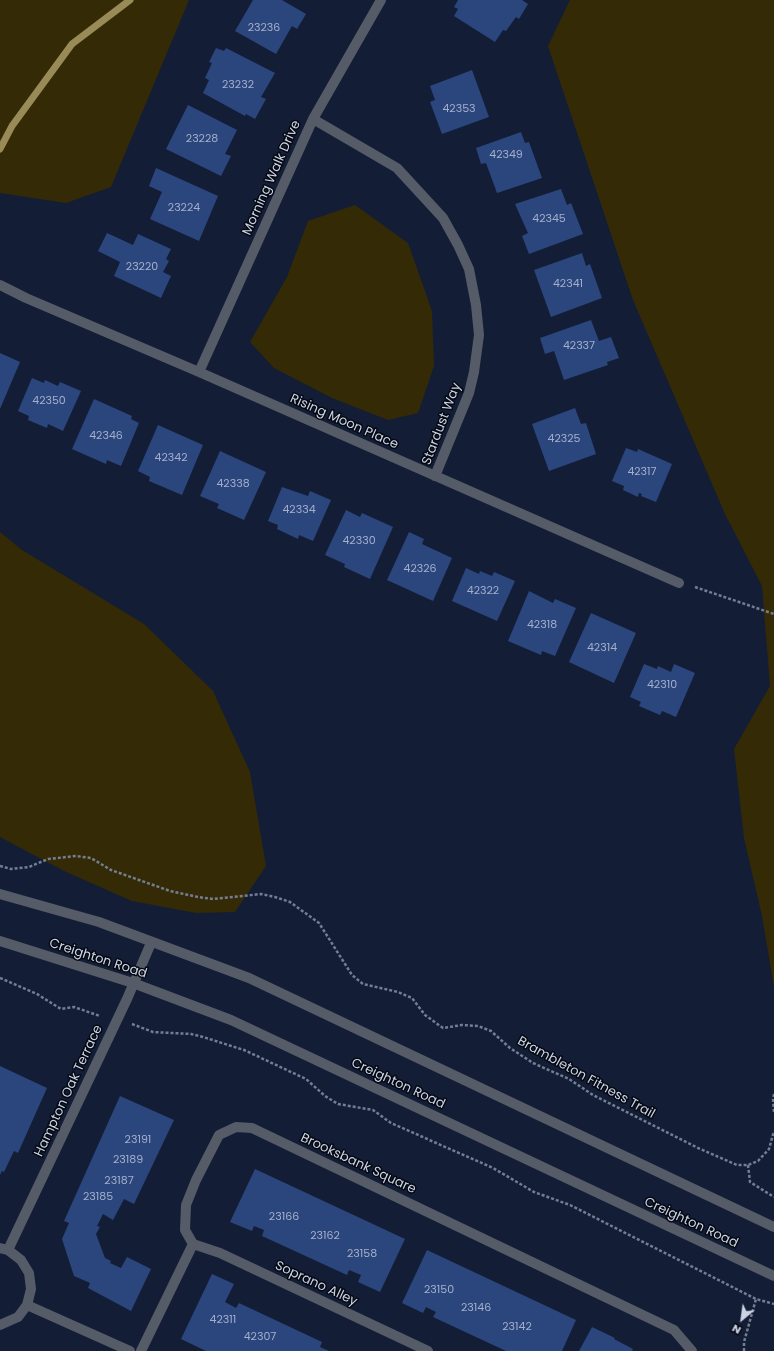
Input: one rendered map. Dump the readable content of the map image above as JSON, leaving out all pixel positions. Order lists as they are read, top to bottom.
{
  "streets": {
    "street": [
      "Morning Walk Drive",
      "Rising Moon Place",
      "Stardust Way",
      "Creighton Road",
      "Hampton Oak Terrace",
      "Brooksbank Square",
      "Soprano Alley"
    ],
    "path": ["Brambleton Fitness Trail"]
  },
  "crossings": [
    ["Morning Walk Drive", "Rising Moon Place"],
    ["Morning Walk Drive", "Stardust Way"],
    ["Rising Moon Place", "Stardust Way"],
    ["Creighton Road", "Hampton Oak Terrace"],
    ["Brooksbank Square", "Soprano Alley"]
  ],
  "house_numbers": [
    "23236",
    "23232",
    "42353",
    "23228",
    "42349",
    "23224",
    "42345",
    "23220",
    "42341",
    "42337",
    "42350",
    "42346",
    "42325",
    "42342",
    "42317",
    "42338",
    "42334",
    "42330",
    "42326",
    "42322",
    "42318",
    "42314",
    "42310",
    "23191",
    "23189",
    "23187",
    "23185",
    "23166",
    "23162",
    "23158",
    "23150",
    "23146",
    "42311",
    "23142",
    "42307"
  ],
  "north": "bottom left"
}
